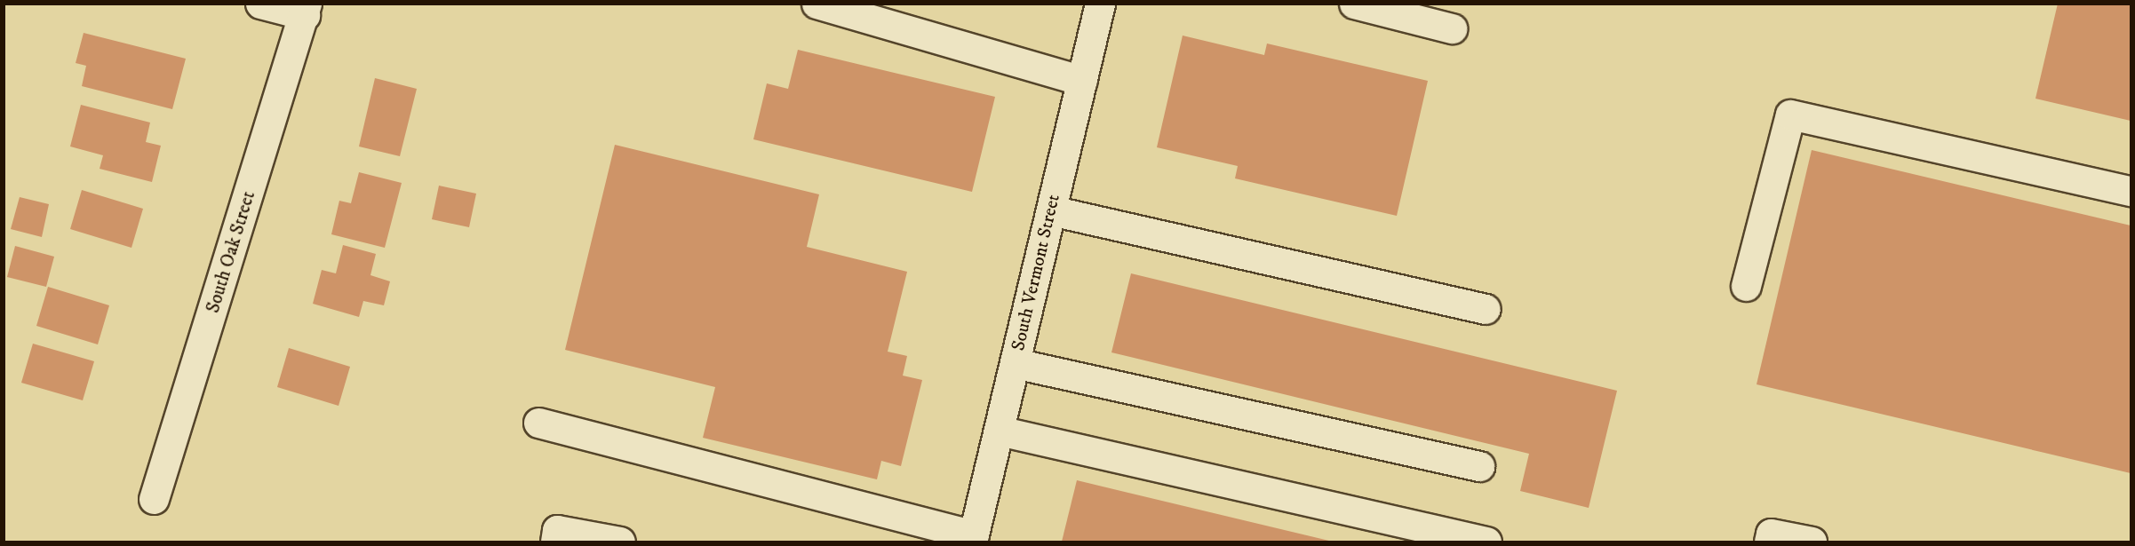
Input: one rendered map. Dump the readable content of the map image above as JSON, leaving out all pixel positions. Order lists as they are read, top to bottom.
{
  "streets": {
    "street": ["South Oak Street", "South Vermont Street"]
  }
}
